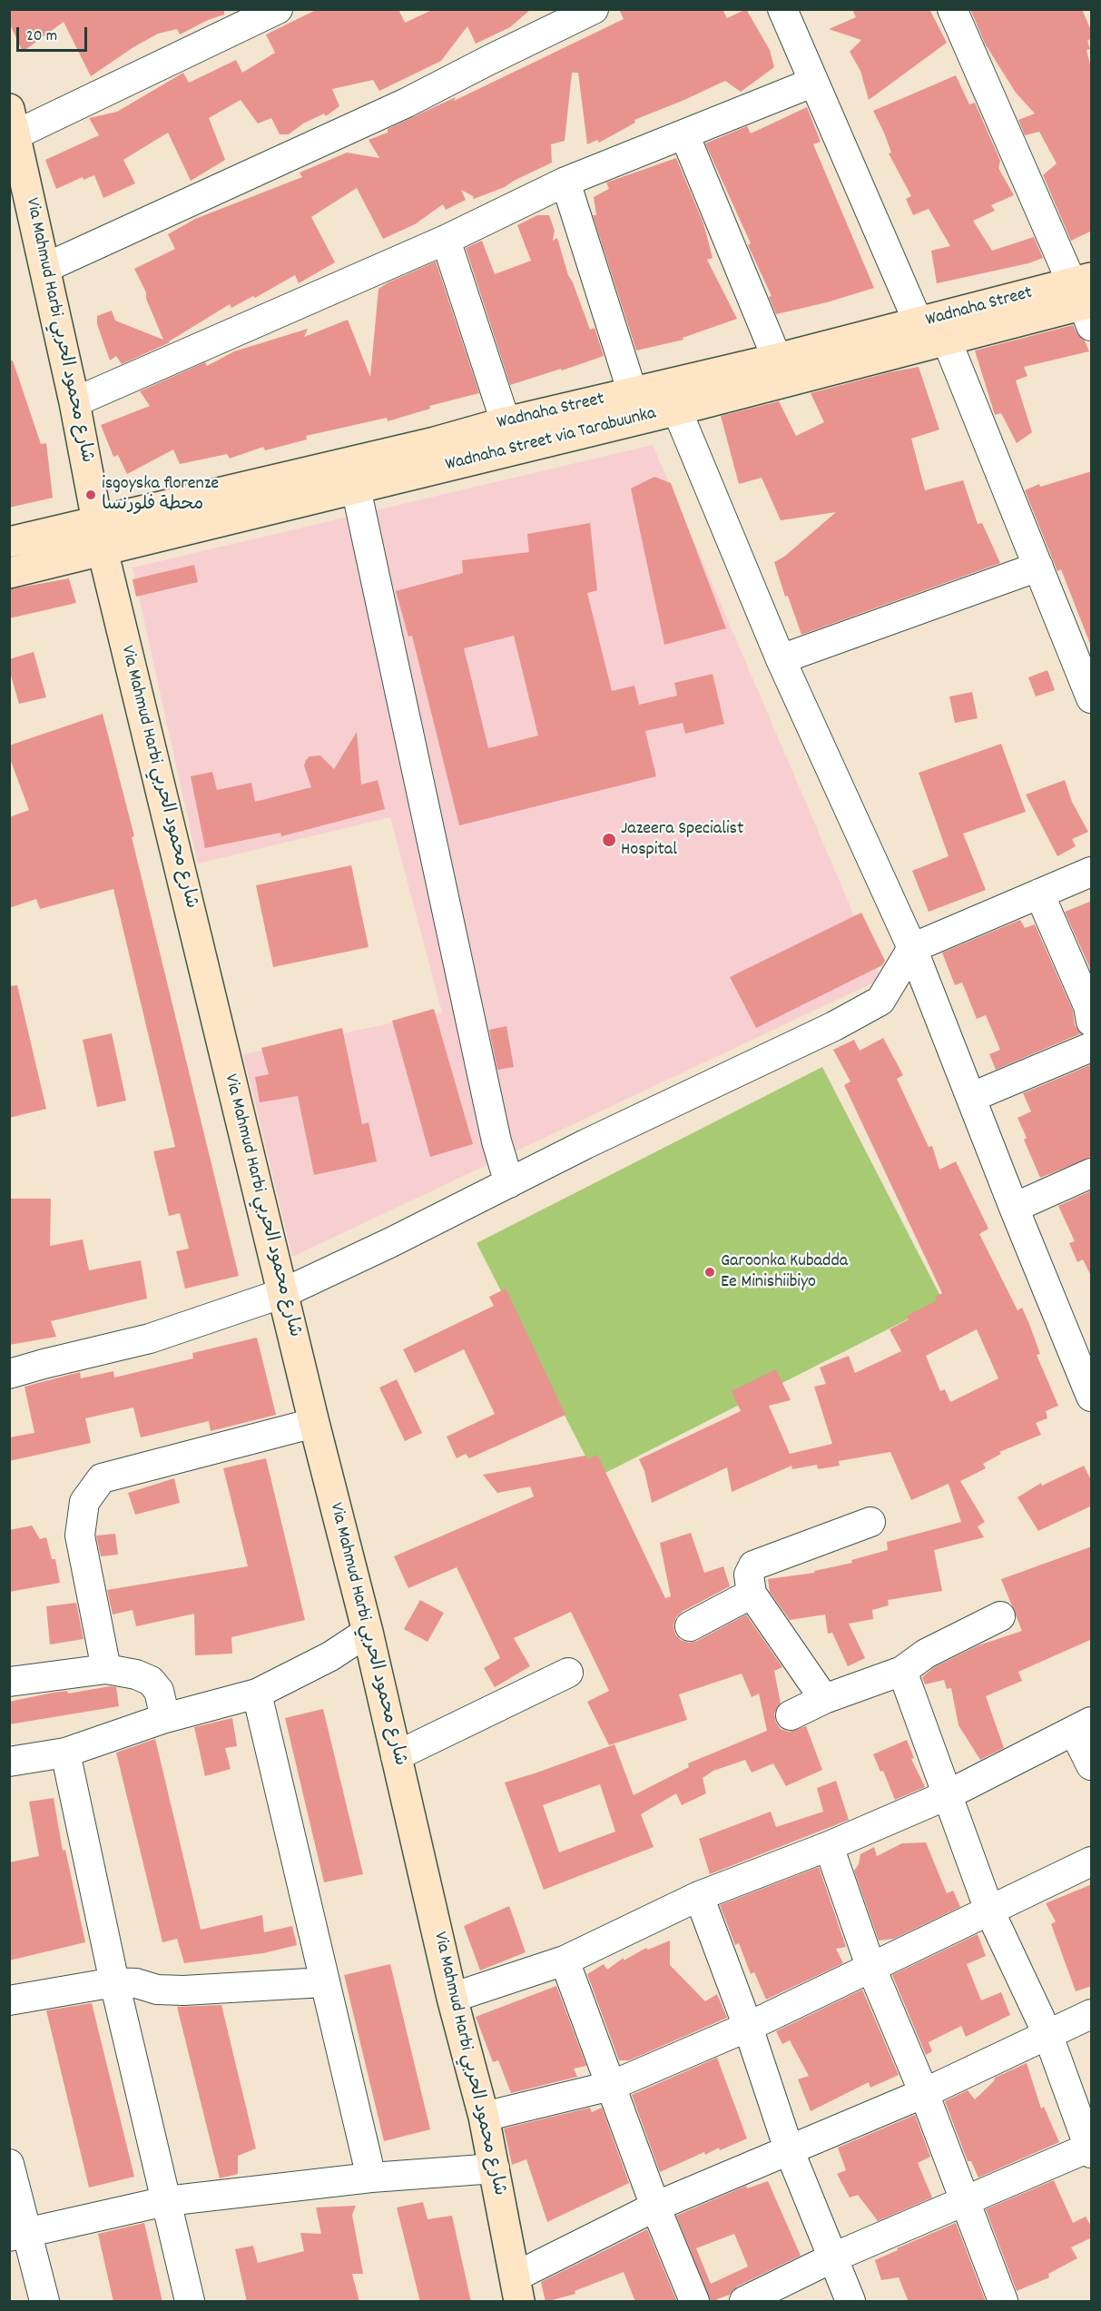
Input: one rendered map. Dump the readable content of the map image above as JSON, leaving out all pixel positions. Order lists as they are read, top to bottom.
{
  "streets": {
    "street": ["Wadnaha Street", "Via Mahmud Harbi شارع محمود الحربي", "Wadnaha Street via Tarabuunka"]
  },
  "crossings": [
    ["Wadnaha Street", "Via Mahmud Harbi شارع محمود الحربي"],
    ["Wadnaha Street", "Wadnaha Street via Tarabuunka"]
  ],
  "places": ["isgoyska florenze محطة فلورنسا", "Jazeera Specialist Hospital", "Garoonka Kubadda Ee Minishiibiyo"],
  "scale_bar": "20 m"
}
